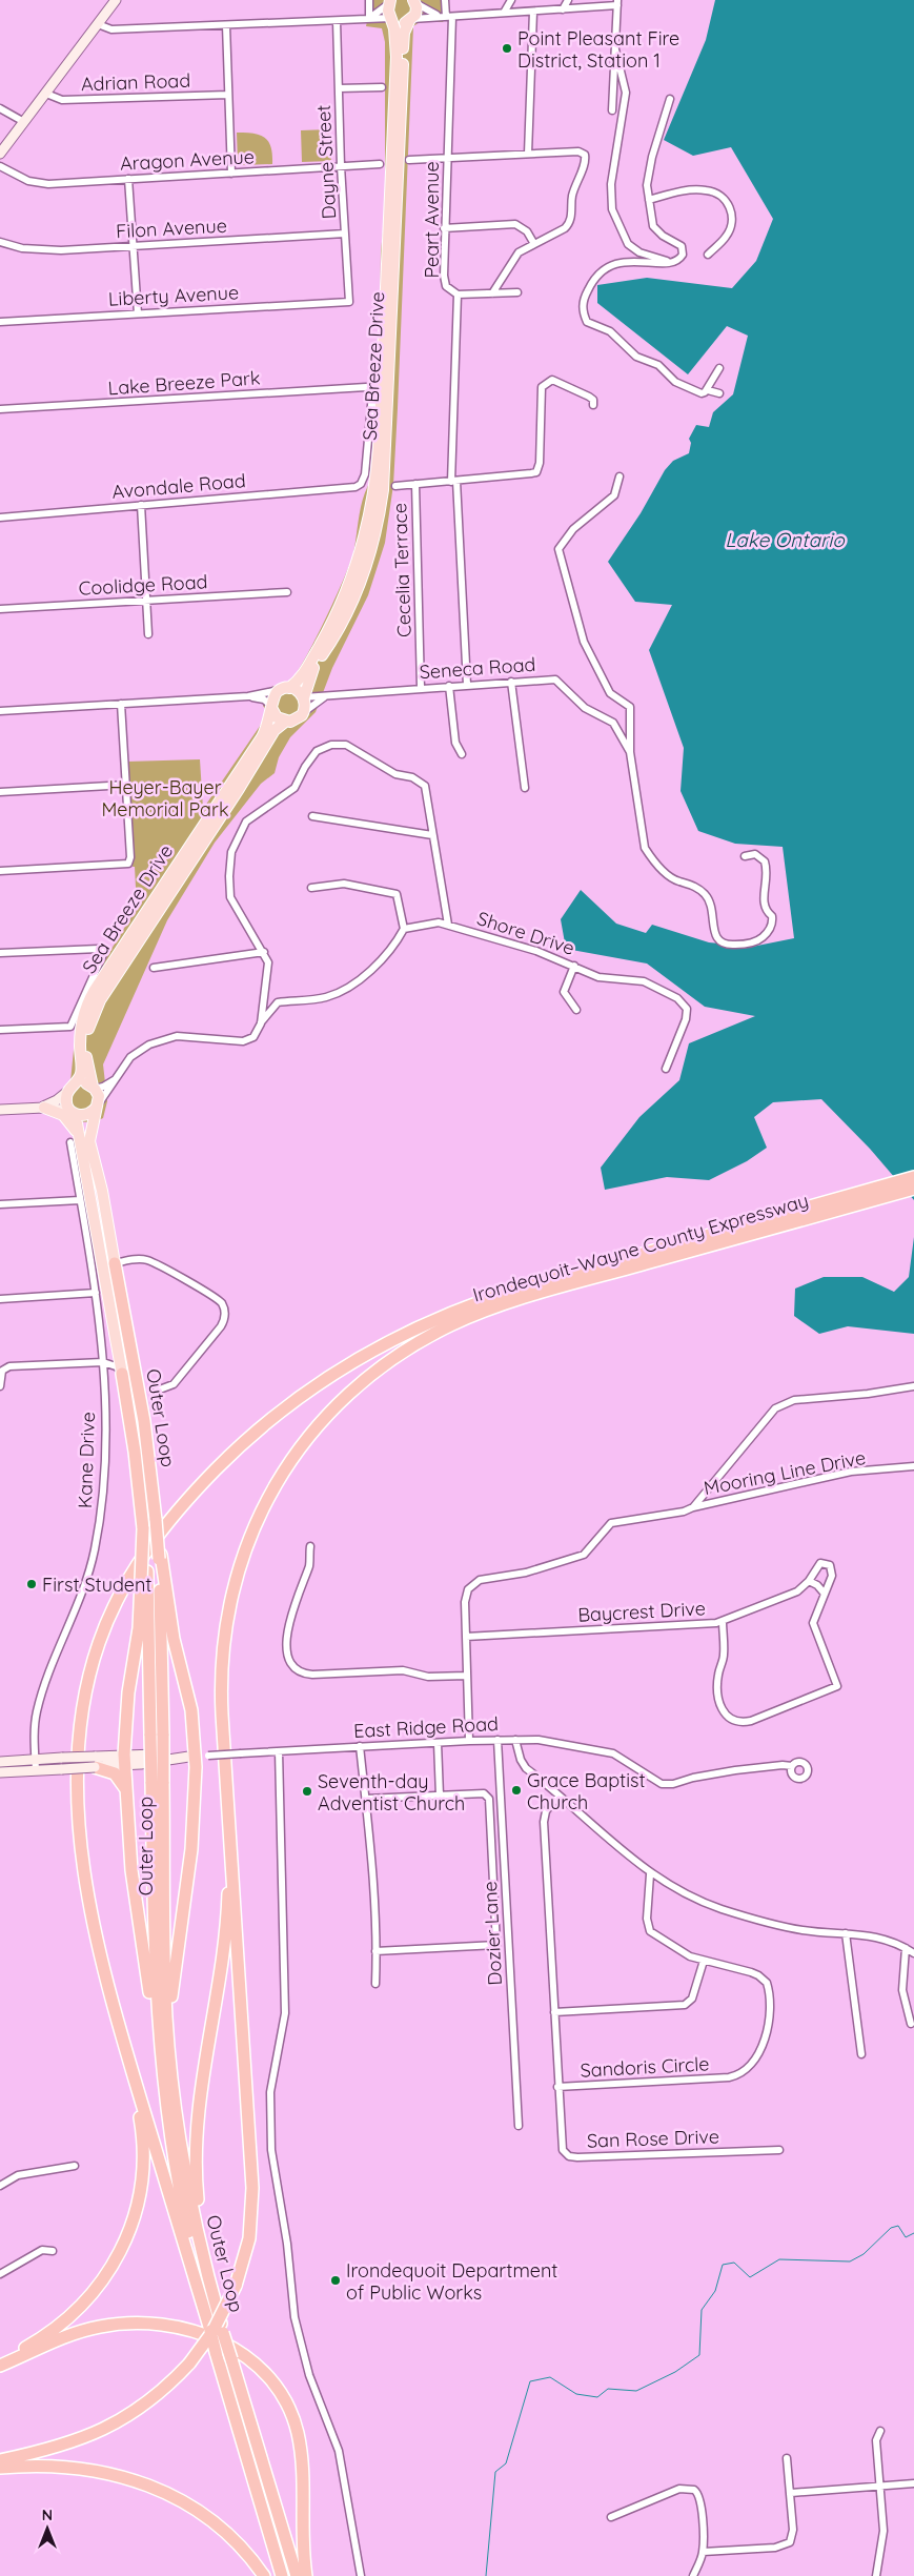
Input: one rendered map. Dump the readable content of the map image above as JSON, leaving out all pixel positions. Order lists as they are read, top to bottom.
{
  "streets": {
    "highway": ["Irondequoit–Wayne County Expressway", "Outer Loop"],
    "main road": ["Sea Breeze Drive", "East Ridge Road"],
    "street": [
      "Adrian Road",
      "Aragon Avenue",
      "Dayne Street",
      "Peart Avenue",
      "Filon Avenue",
      "Liberty Avenue",
      "Lake Breeze Park",
      "Avondale Road",
      "Cecelia Terrace",
      "Coolidge Road",
      "Seneca Road",
      "Shore Drive",
      "Kane Drive",
      "Mooring Line Drive",
      "Baycrest Drive",
      "Dozier Lane",
      "Sandoris Circle",
      "San Rose Drive"
    ]
  },
  "crossings": [
    ["Aragon Avenue", "Dayne Street"],
    ["Dayne Street", "Filon Avenue"],
    ["Dayne Street", "Liberty Avenue"],
    ["Peart Avenue", "Seneca Road"],
    ["Sea Breeze Drive", "Seneca Road"],
    ["Sea Breeze Drive", "Outer Loop"],
    ["Lake Breeze Park", "Avondale Road"],
    ["Cecelia Terrace", "Seneca Road"],
    ["Outer Loop", "Kane Drive"],
    ["Kane Drive", "East Ridge Road"],
    ["Mooring Line Drive", "Baycrest Drive"],
    ["Mooring Line Drive", "East Ridge Road"],
    ["East Ridge Road", "Dozier Lane"],
    ["Sandoris Circle", "San Rose Drive"]
  ],
  "water": ["Lake Ontario"],
  "parks": ["Heyer-Bayer Memorial Park"],
  "places": [
    "Point Pleasant Fire District, Station 1",
    "First Student",
    "Grace Baptist Church",
    "Seventh-day Adventist Church",
    "Irondequoit Department of Public Works"
  ],
  "north": "top"
}
